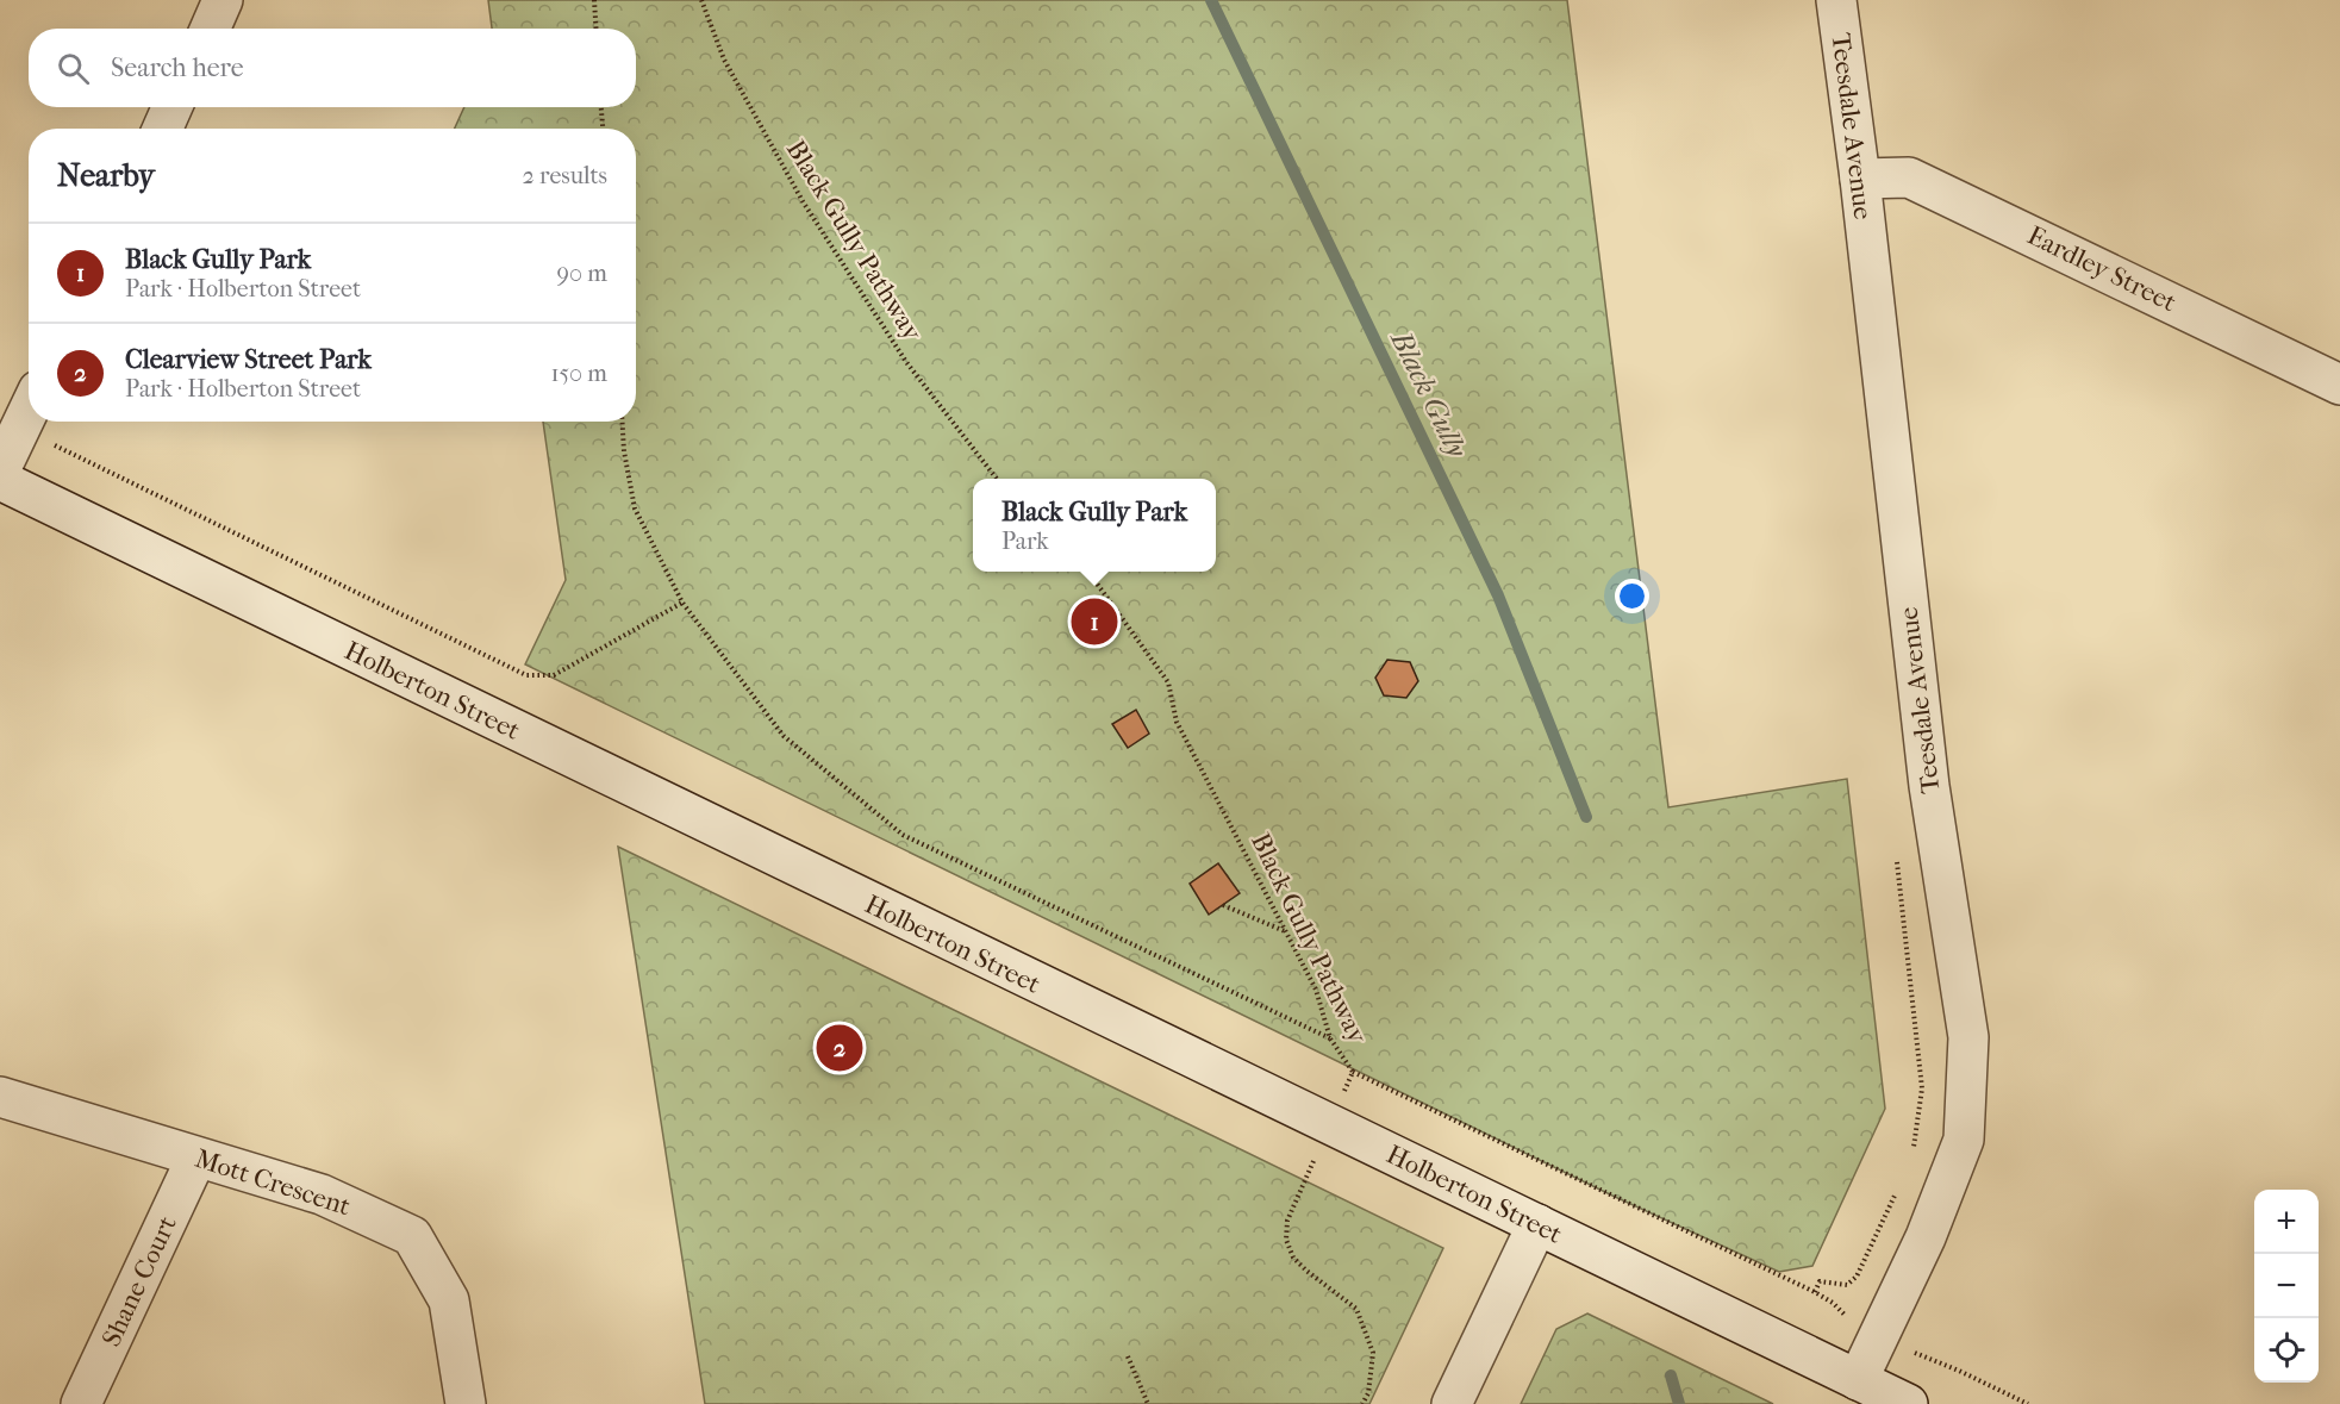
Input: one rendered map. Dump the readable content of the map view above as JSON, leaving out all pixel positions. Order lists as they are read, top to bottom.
{
  "streets": {
    "street": [
      "Teesdale Avenue",
      "Eardley Street",
      "Holberton Street",
      "Mott Crescent",
      "Shane Court"
    ],
    "path": ["Black Gully Pathway"]
  },
  "crossings": [
    ["Teesdale Avenue", "Eardley Street"],
    ["Teesdale Avenue", "Holberton Street"],
    ["Black Gully Pathway", "Holberton Street"],
    ["Mott Crescent", "Shane Court"]
  ],
  "water": ["Black Gully"],
  "page": {
    "search": "Search here",
    "heading": ["Nearby", "2 results"],
    "list": [
      {
        "mark": "1",
        "name": "Black Gully Park",
        "note": "Park · Holberton Street",
        "value": "90 m"
      },
      {
        "mark": "2",
        "name": "Clearview Street Park",
        "note": "Park · Holberton Street",
        "value": "150 m"
      }
    ],
    "popup": ["Black Gully Park", "Park"],
    "pins": ["1", "2"],
    "map_buttons": ["+", "−"]
  }
}
